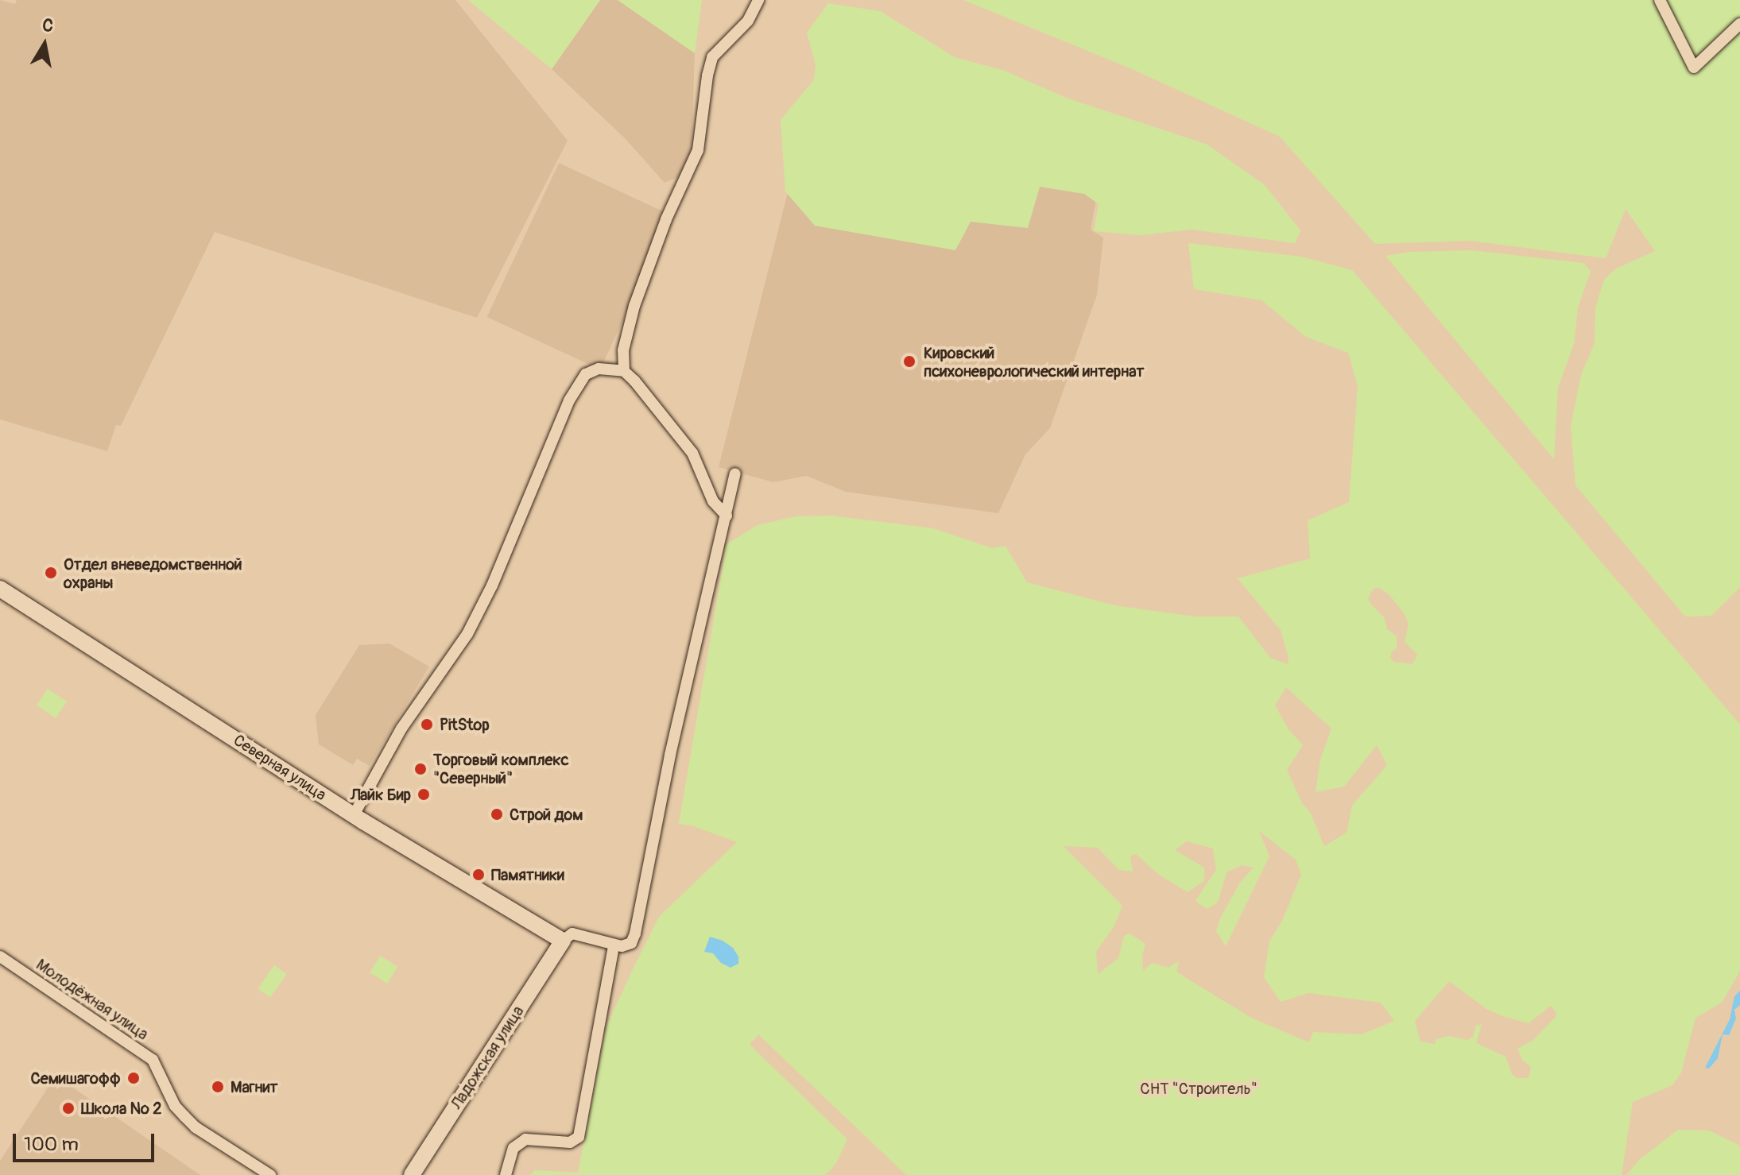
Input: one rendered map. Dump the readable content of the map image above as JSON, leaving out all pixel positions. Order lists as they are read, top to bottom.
{
  "streets": {
    "street": ["Северная улица", "Молодёжная улица", "Ладожская улица"]
  },
  "crossings": [
    ["Северная улица", "Ладожская улица"]
  ],
  "parks": ["СНТ \"Строитель\""],
  "places": [
    "Кировский психоневрологический интернат",
    "Отдел вневедомственной охраны",
    "PitStop",
    "Торговый комплекс \"Северный\"",
    "Лайк Бир",
    "Строй дом",
    "Памятники",
    "Семишагофф",
    "Магнит",
    "Школа № 2"
  ],
  "scale_bar": "100 m",
  "north": "top"
}
